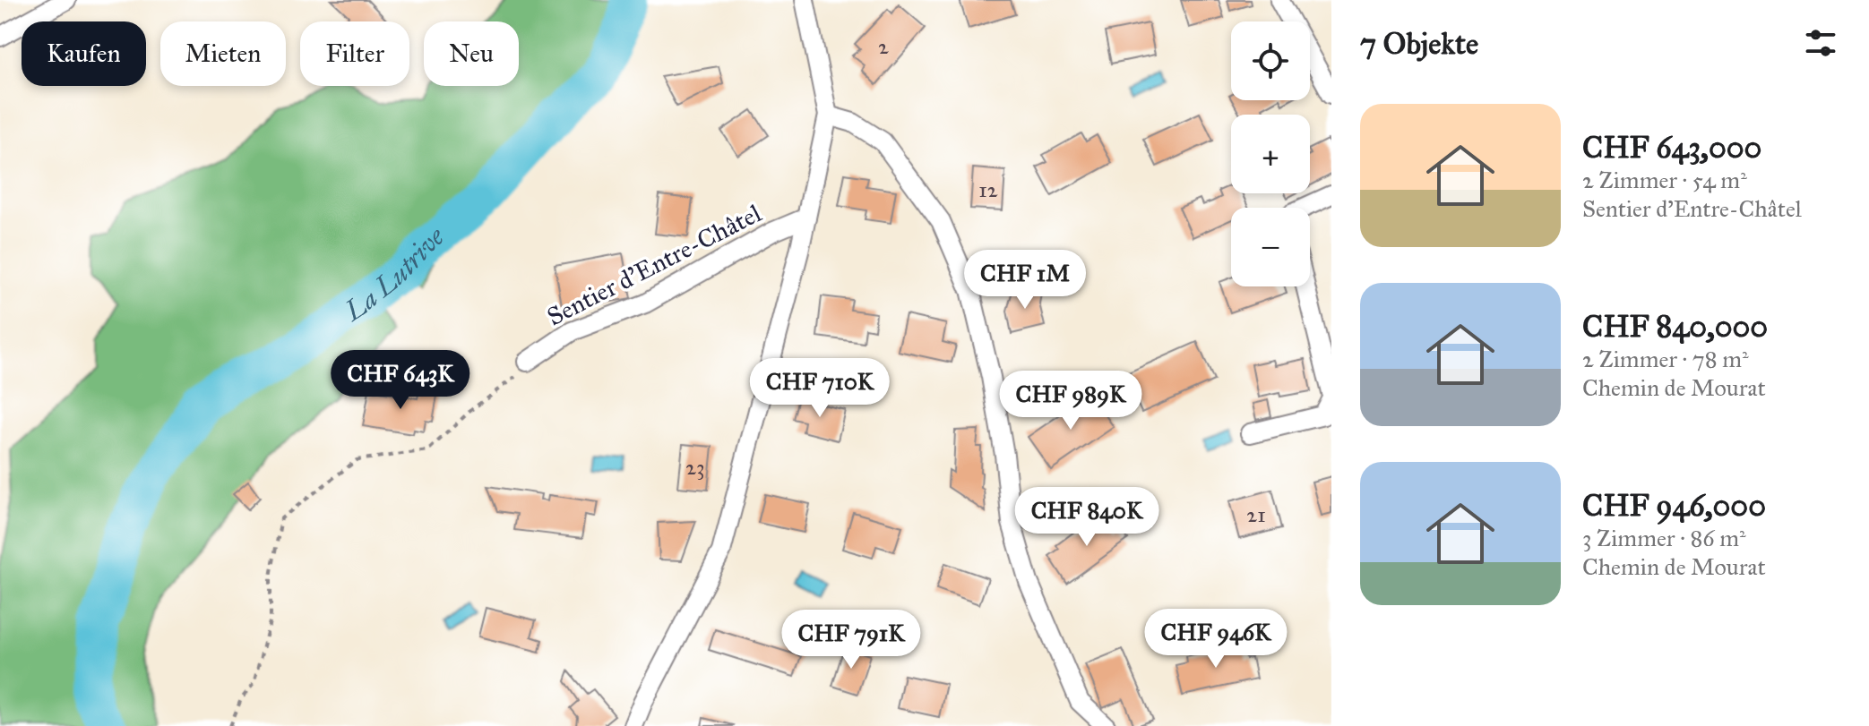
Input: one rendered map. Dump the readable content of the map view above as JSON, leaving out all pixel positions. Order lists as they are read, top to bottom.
{
  "streets": {
    "street": ["Sentier d'Entre-Châtel"]
  },
  "water": ["La Lutrive"],
  "house_numbers": [
    "2",
    "12",
    "23",
    "21"
  ],
  "page": {
    "heading": "7 Objekte",
    "map_buttons": ["+", "−"],
    "chip": [
      "Kaufen",
      "Mieten",
      "Filter",
      "Neu"
    ],
    "list": [
      {
        "name": "CHF 643,000",
        "note": "2 Zimmer · 54 m² · Sentier d'Entre-Châtel"
      },
      {
        "name": "CHF 840,000",
        "note": "2 Zimmer · 78 m² · Chemin de Mourat"
      },
      {
        "name": "CHF 946,000",
        "note": "3 Zimmer · 86 m² · Chemin de Mourat"
      }
    ],
    "price": [
      "CHF 1M",
      "CHF 643K",
      "CHF 710K",
      "CHF 989K",
      "CHF 840K",
      "CHF 946K",
      "CHF 791K"
    ]
  }
}
